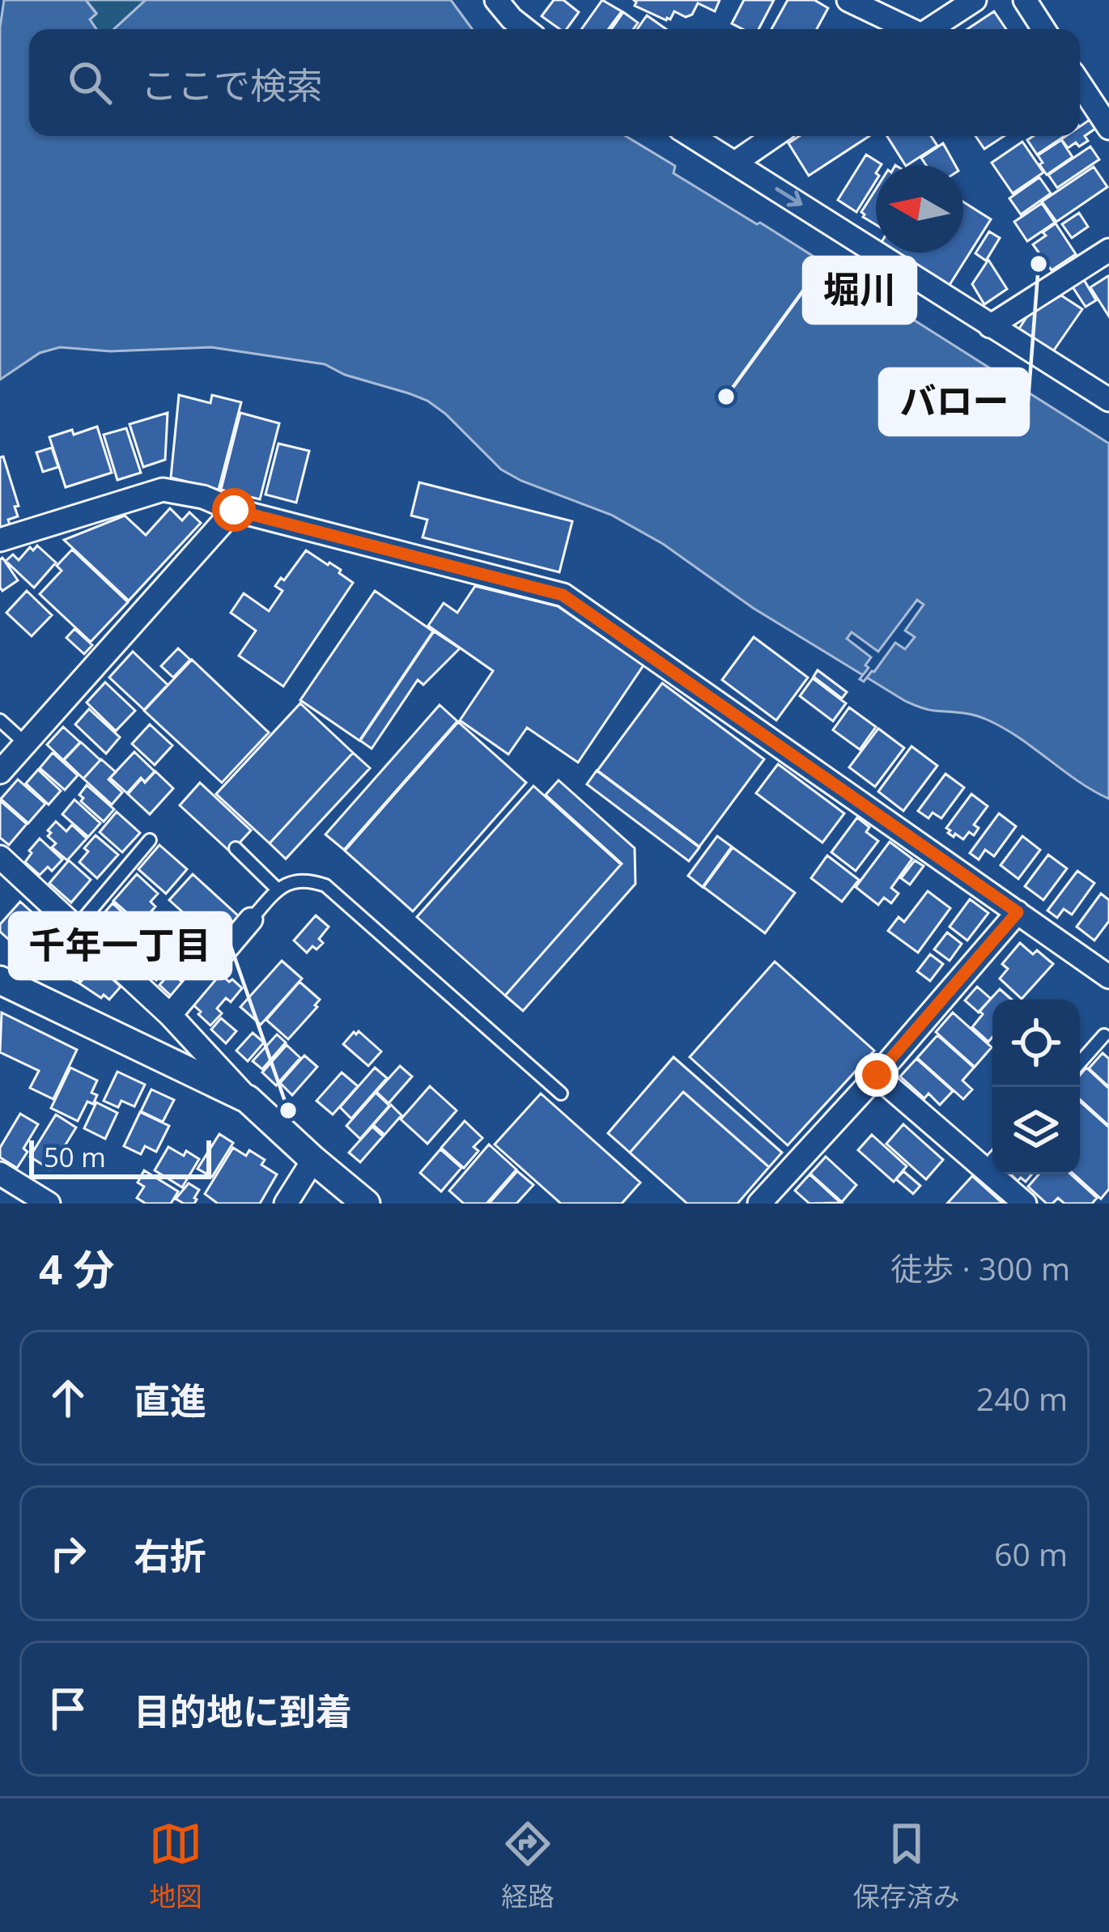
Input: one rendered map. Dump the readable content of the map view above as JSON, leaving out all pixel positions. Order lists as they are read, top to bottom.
{
  "places": ["バロー", "堀川", "千年一丁目"],
  "scale_bar": "50 m",
  "north": "left",
  "page": {
    "search": "ここで検索",
    "scale": "50 m",
    "heading": ["4 分", "徒歩 · 300 m"],
    "list": [
      ["直進", "240 m"],
      ["右折", "60 m"],
      "目的地に到着"
    ],
    "nav": ["地図", "経路", "保存済み"]
  }
}
